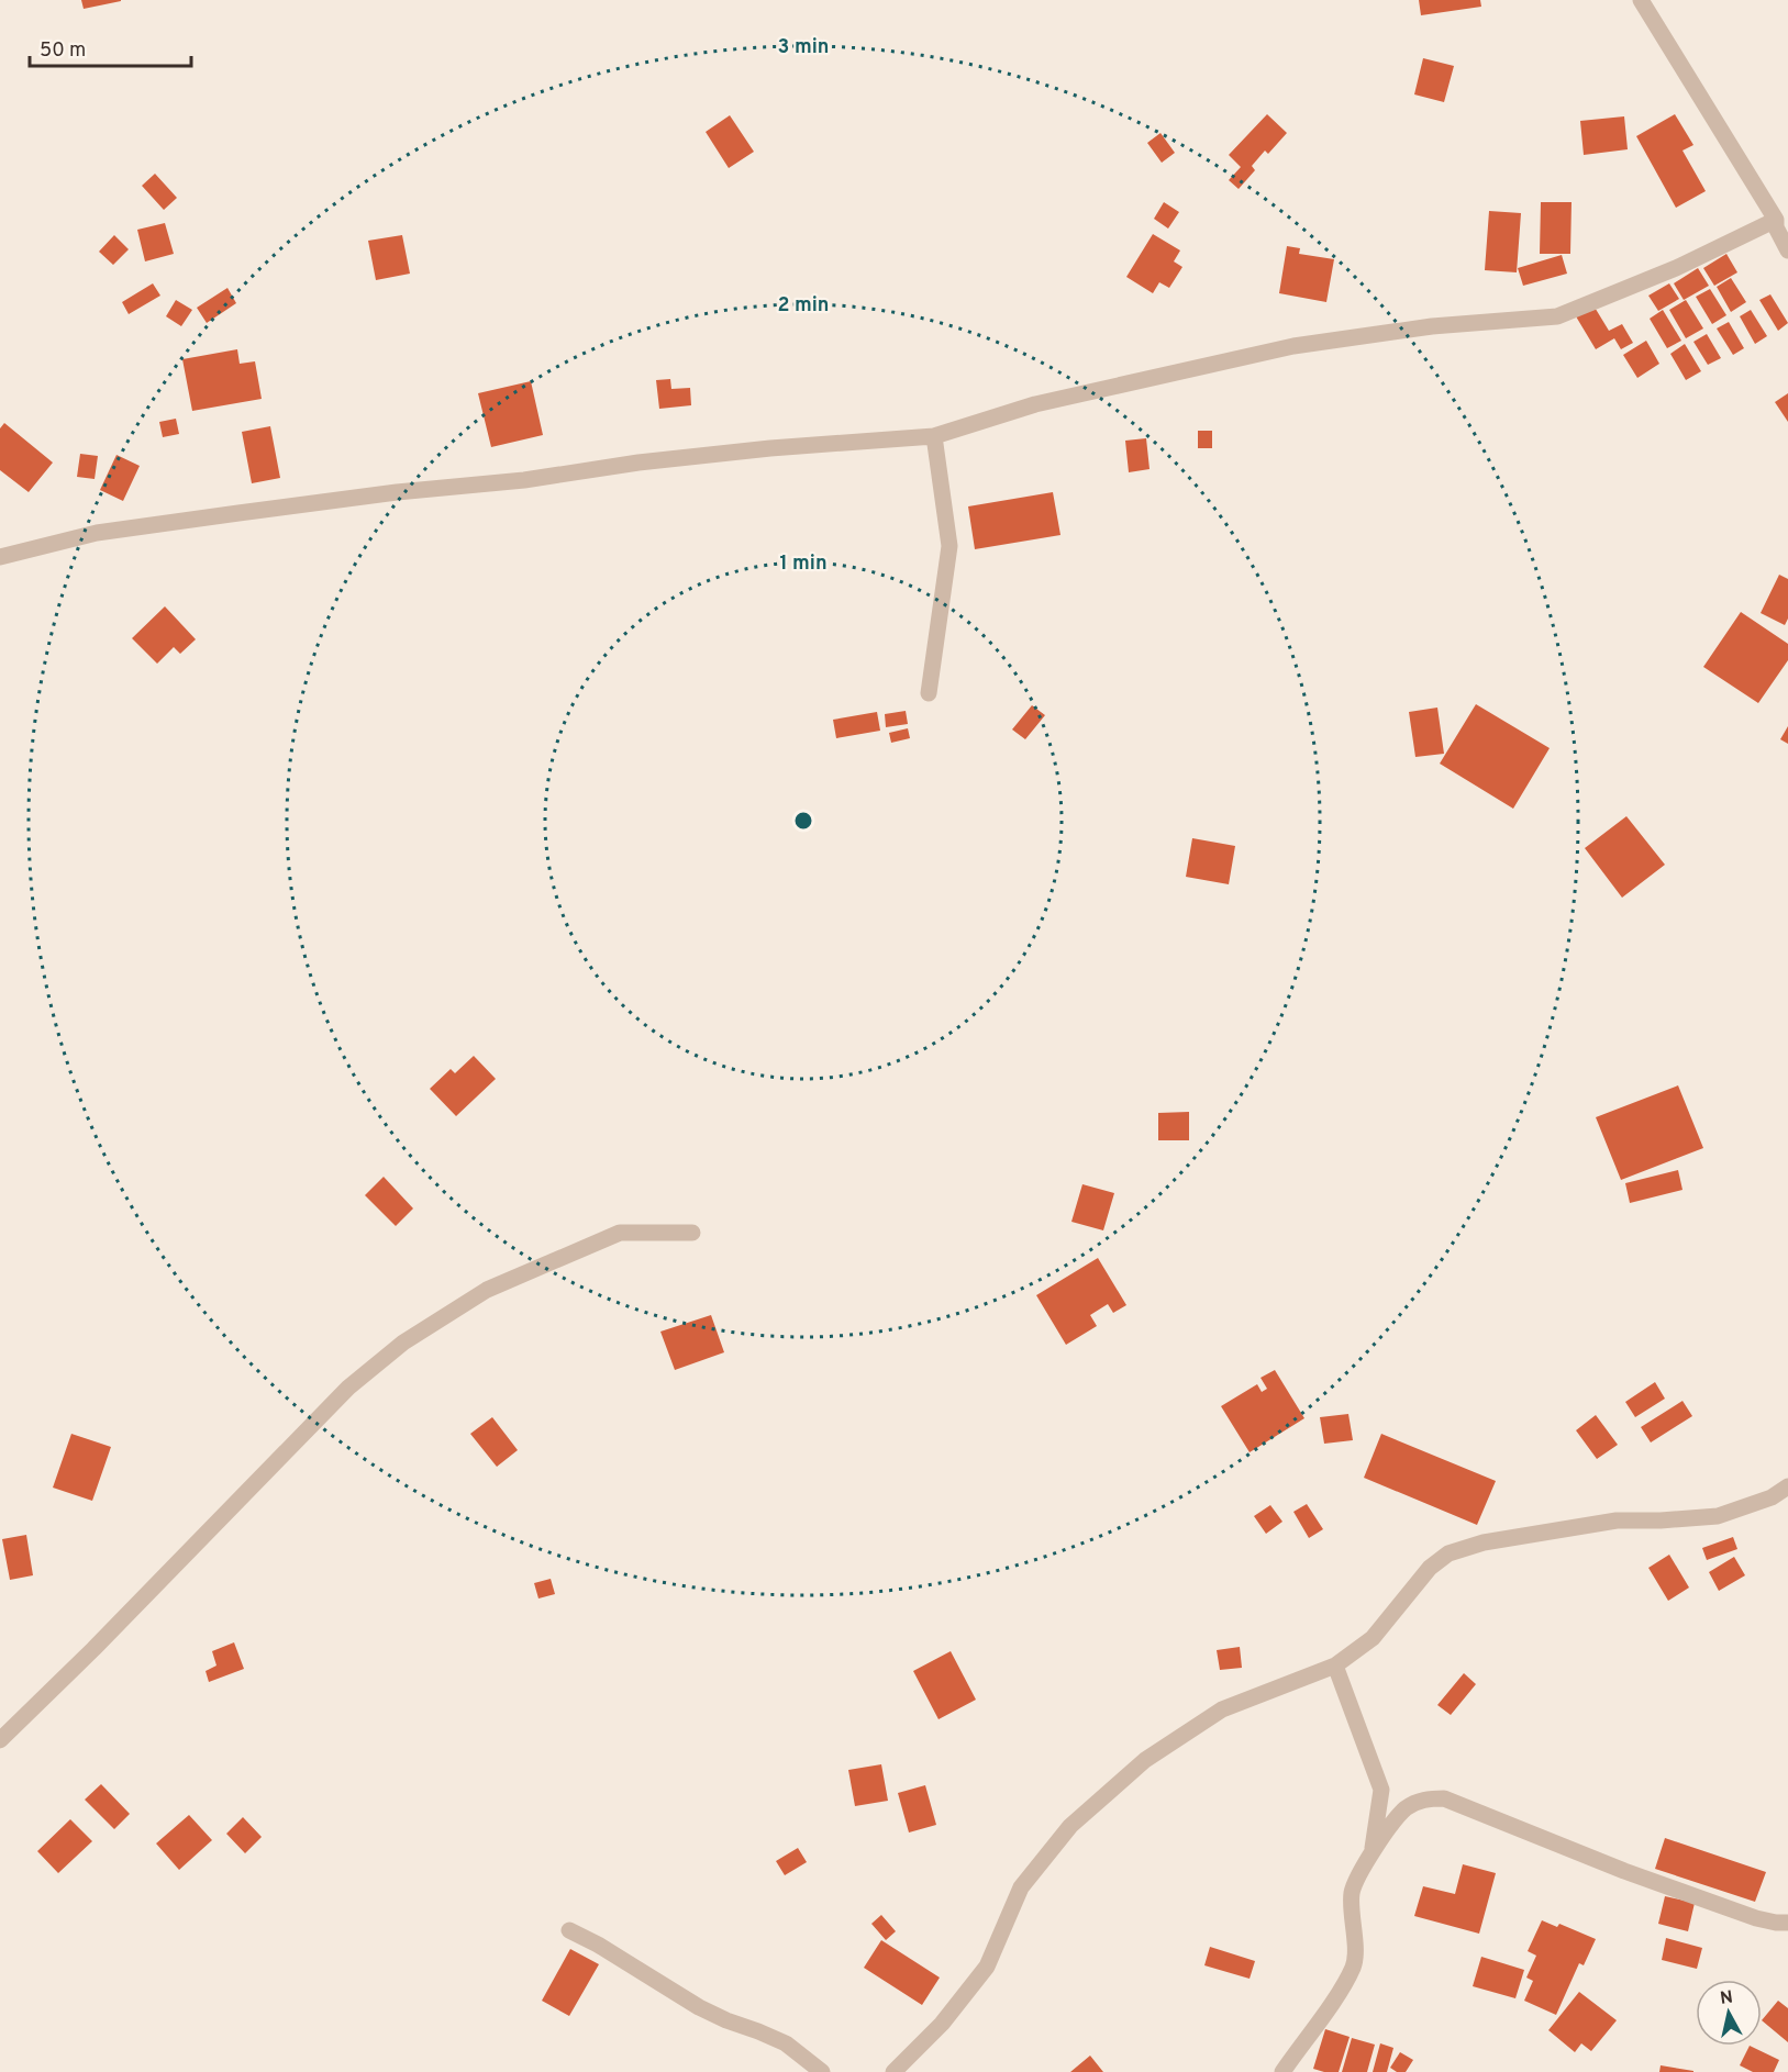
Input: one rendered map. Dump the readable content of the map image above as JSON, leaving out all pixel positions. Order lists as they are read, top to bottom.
{
  "scale_bar": "50 m",
  "north": "top",
  "rings": ["3 min", "2 min", "1 min"]
}
